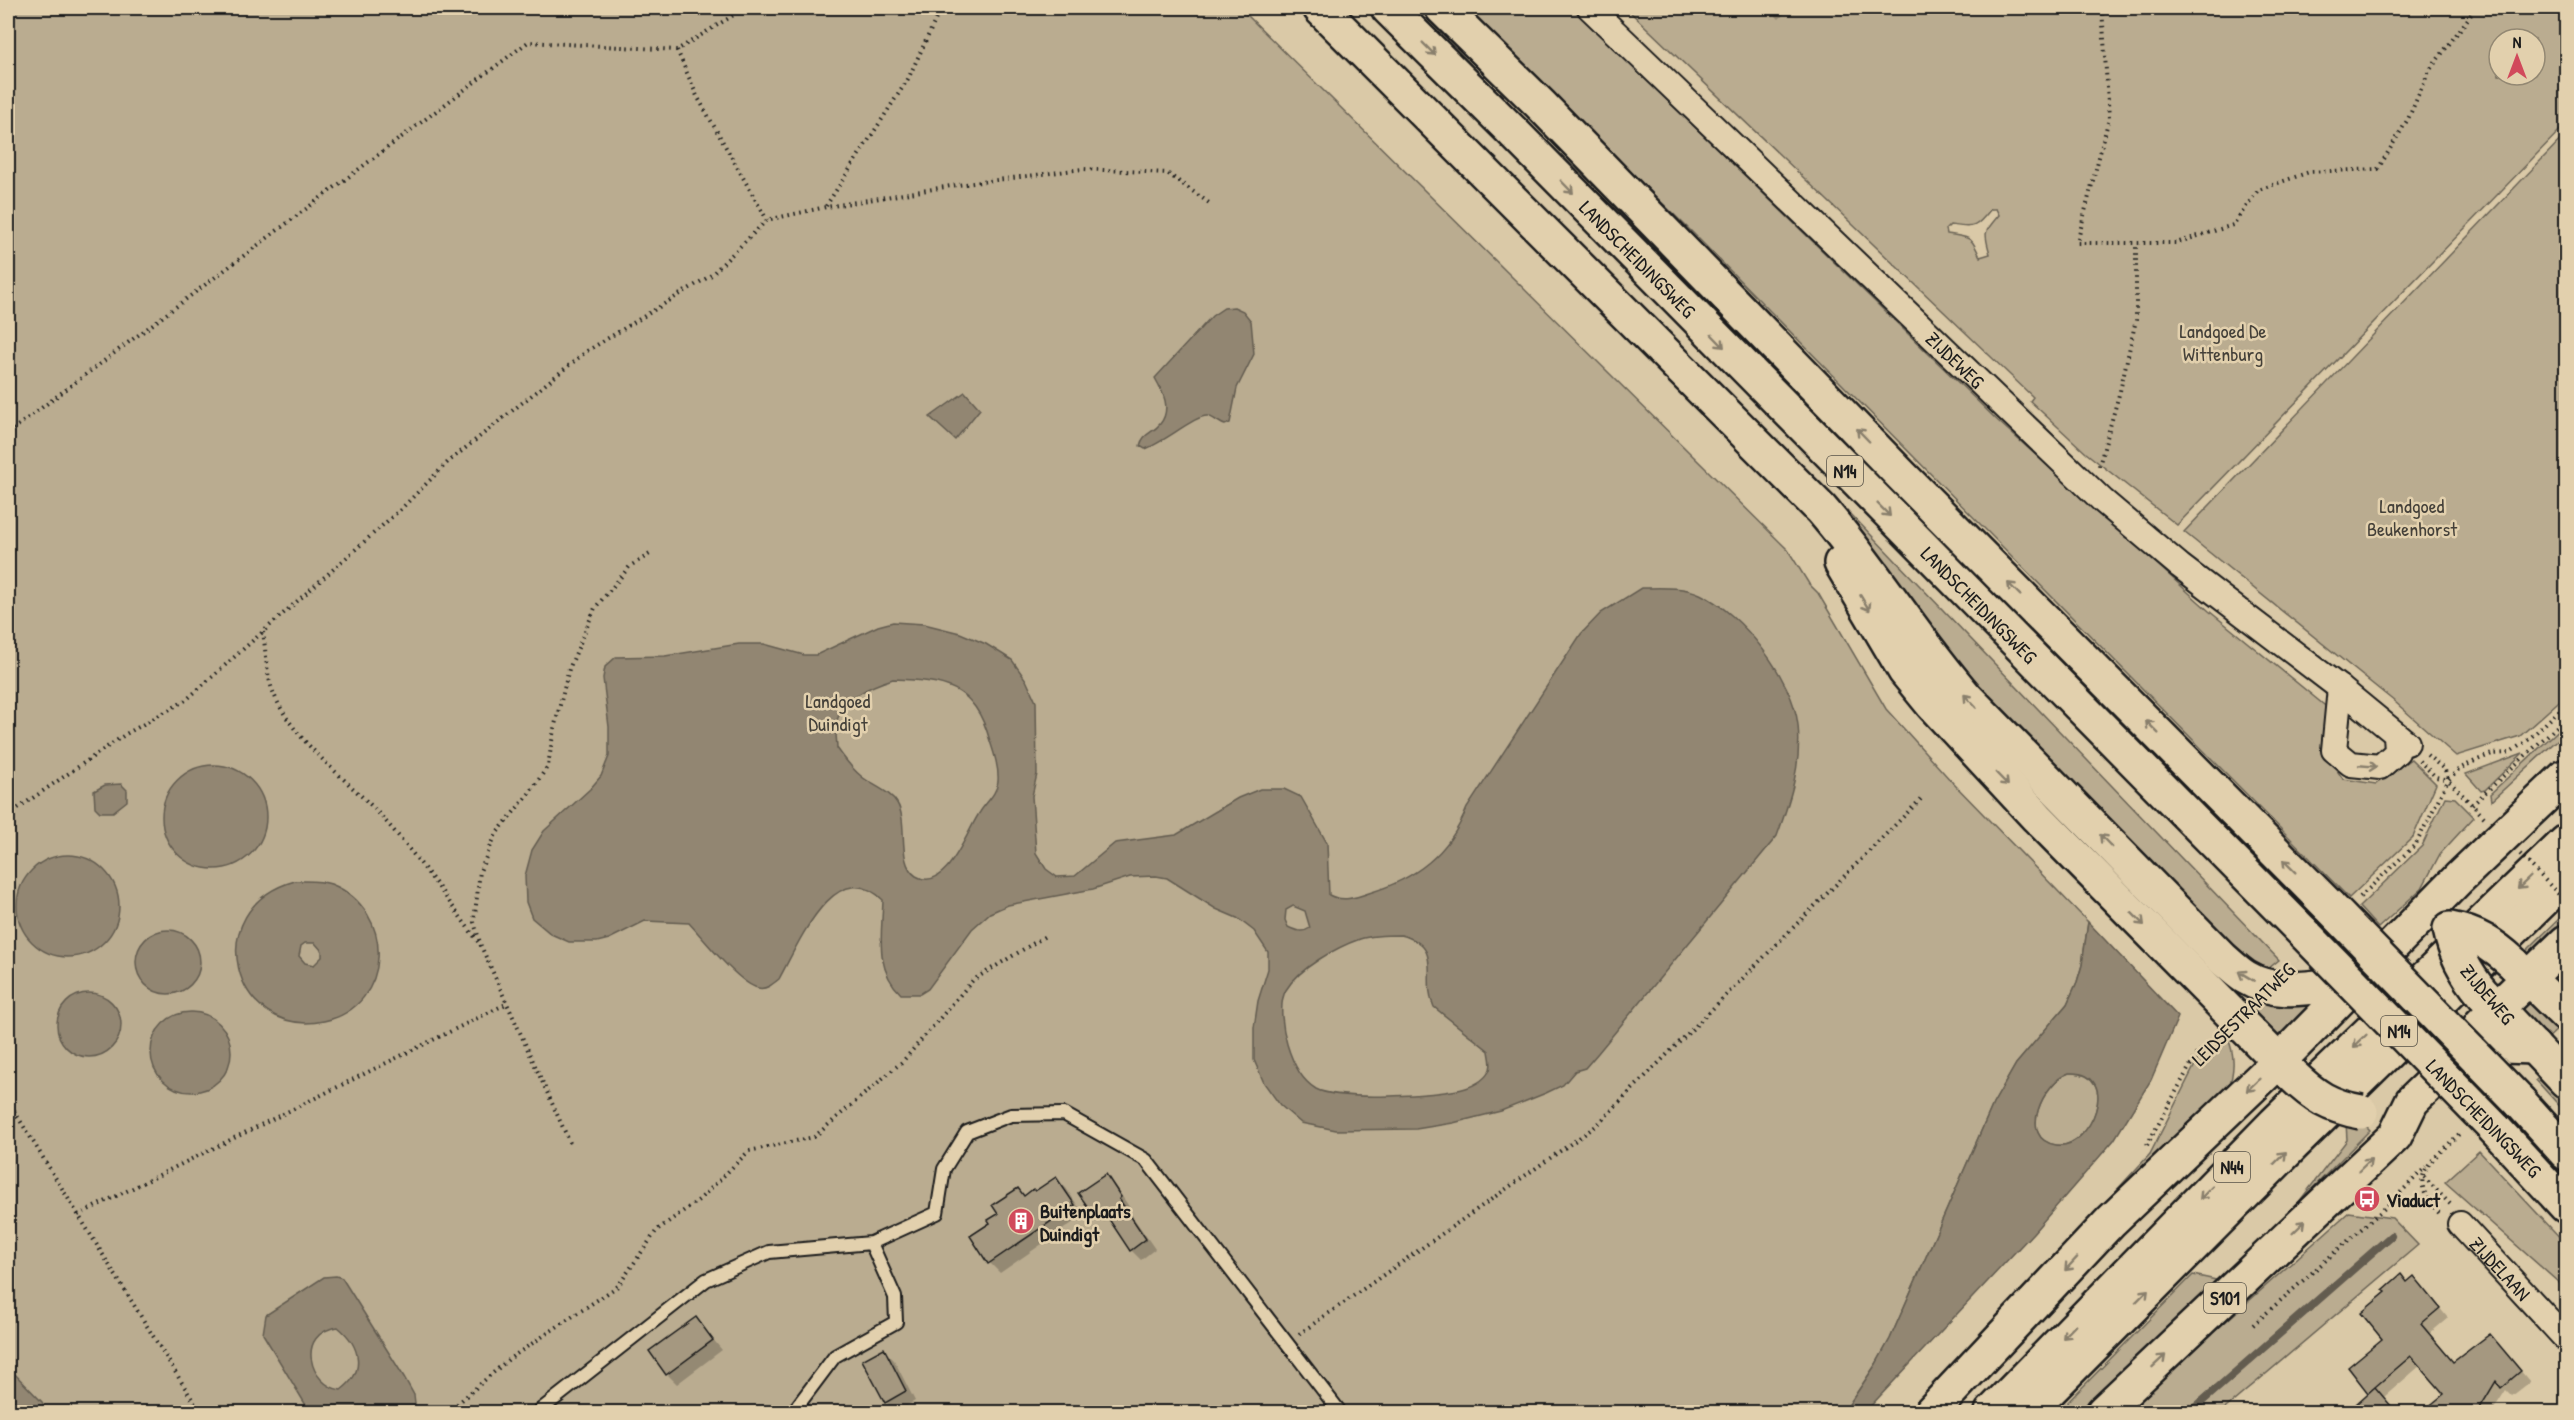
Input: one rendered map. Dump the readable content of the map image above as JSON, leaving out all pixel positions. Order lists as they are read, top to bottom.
{
  "streets": {
    "main road": [
      "LANDSCHEIDINGSWEG",
      "ZIJDEWEG",
      "N14",
      "N44",
      "S101"
    ],
    "street": ["ZIJDELAAN"],
    "path": ["LEIDSESTRAATWEG"]
  },
  "crossings": [
    ["ZIJDEWEG", "N44"],
    ["N14", "LEIDSESTRAATWEG"],
    ["N14", "N44"],
    ["N44", "S101"]
  ],
  "parks": ["Landgoed De Wittenburg", "Landgoed Beukenhorst", "Landgoed Duindigt"],
  "places": {
    "bus stop": ["Viaduct"],
    "building": ["Buitenplaats Duindigt"]
  },
  "north": "top"
}
